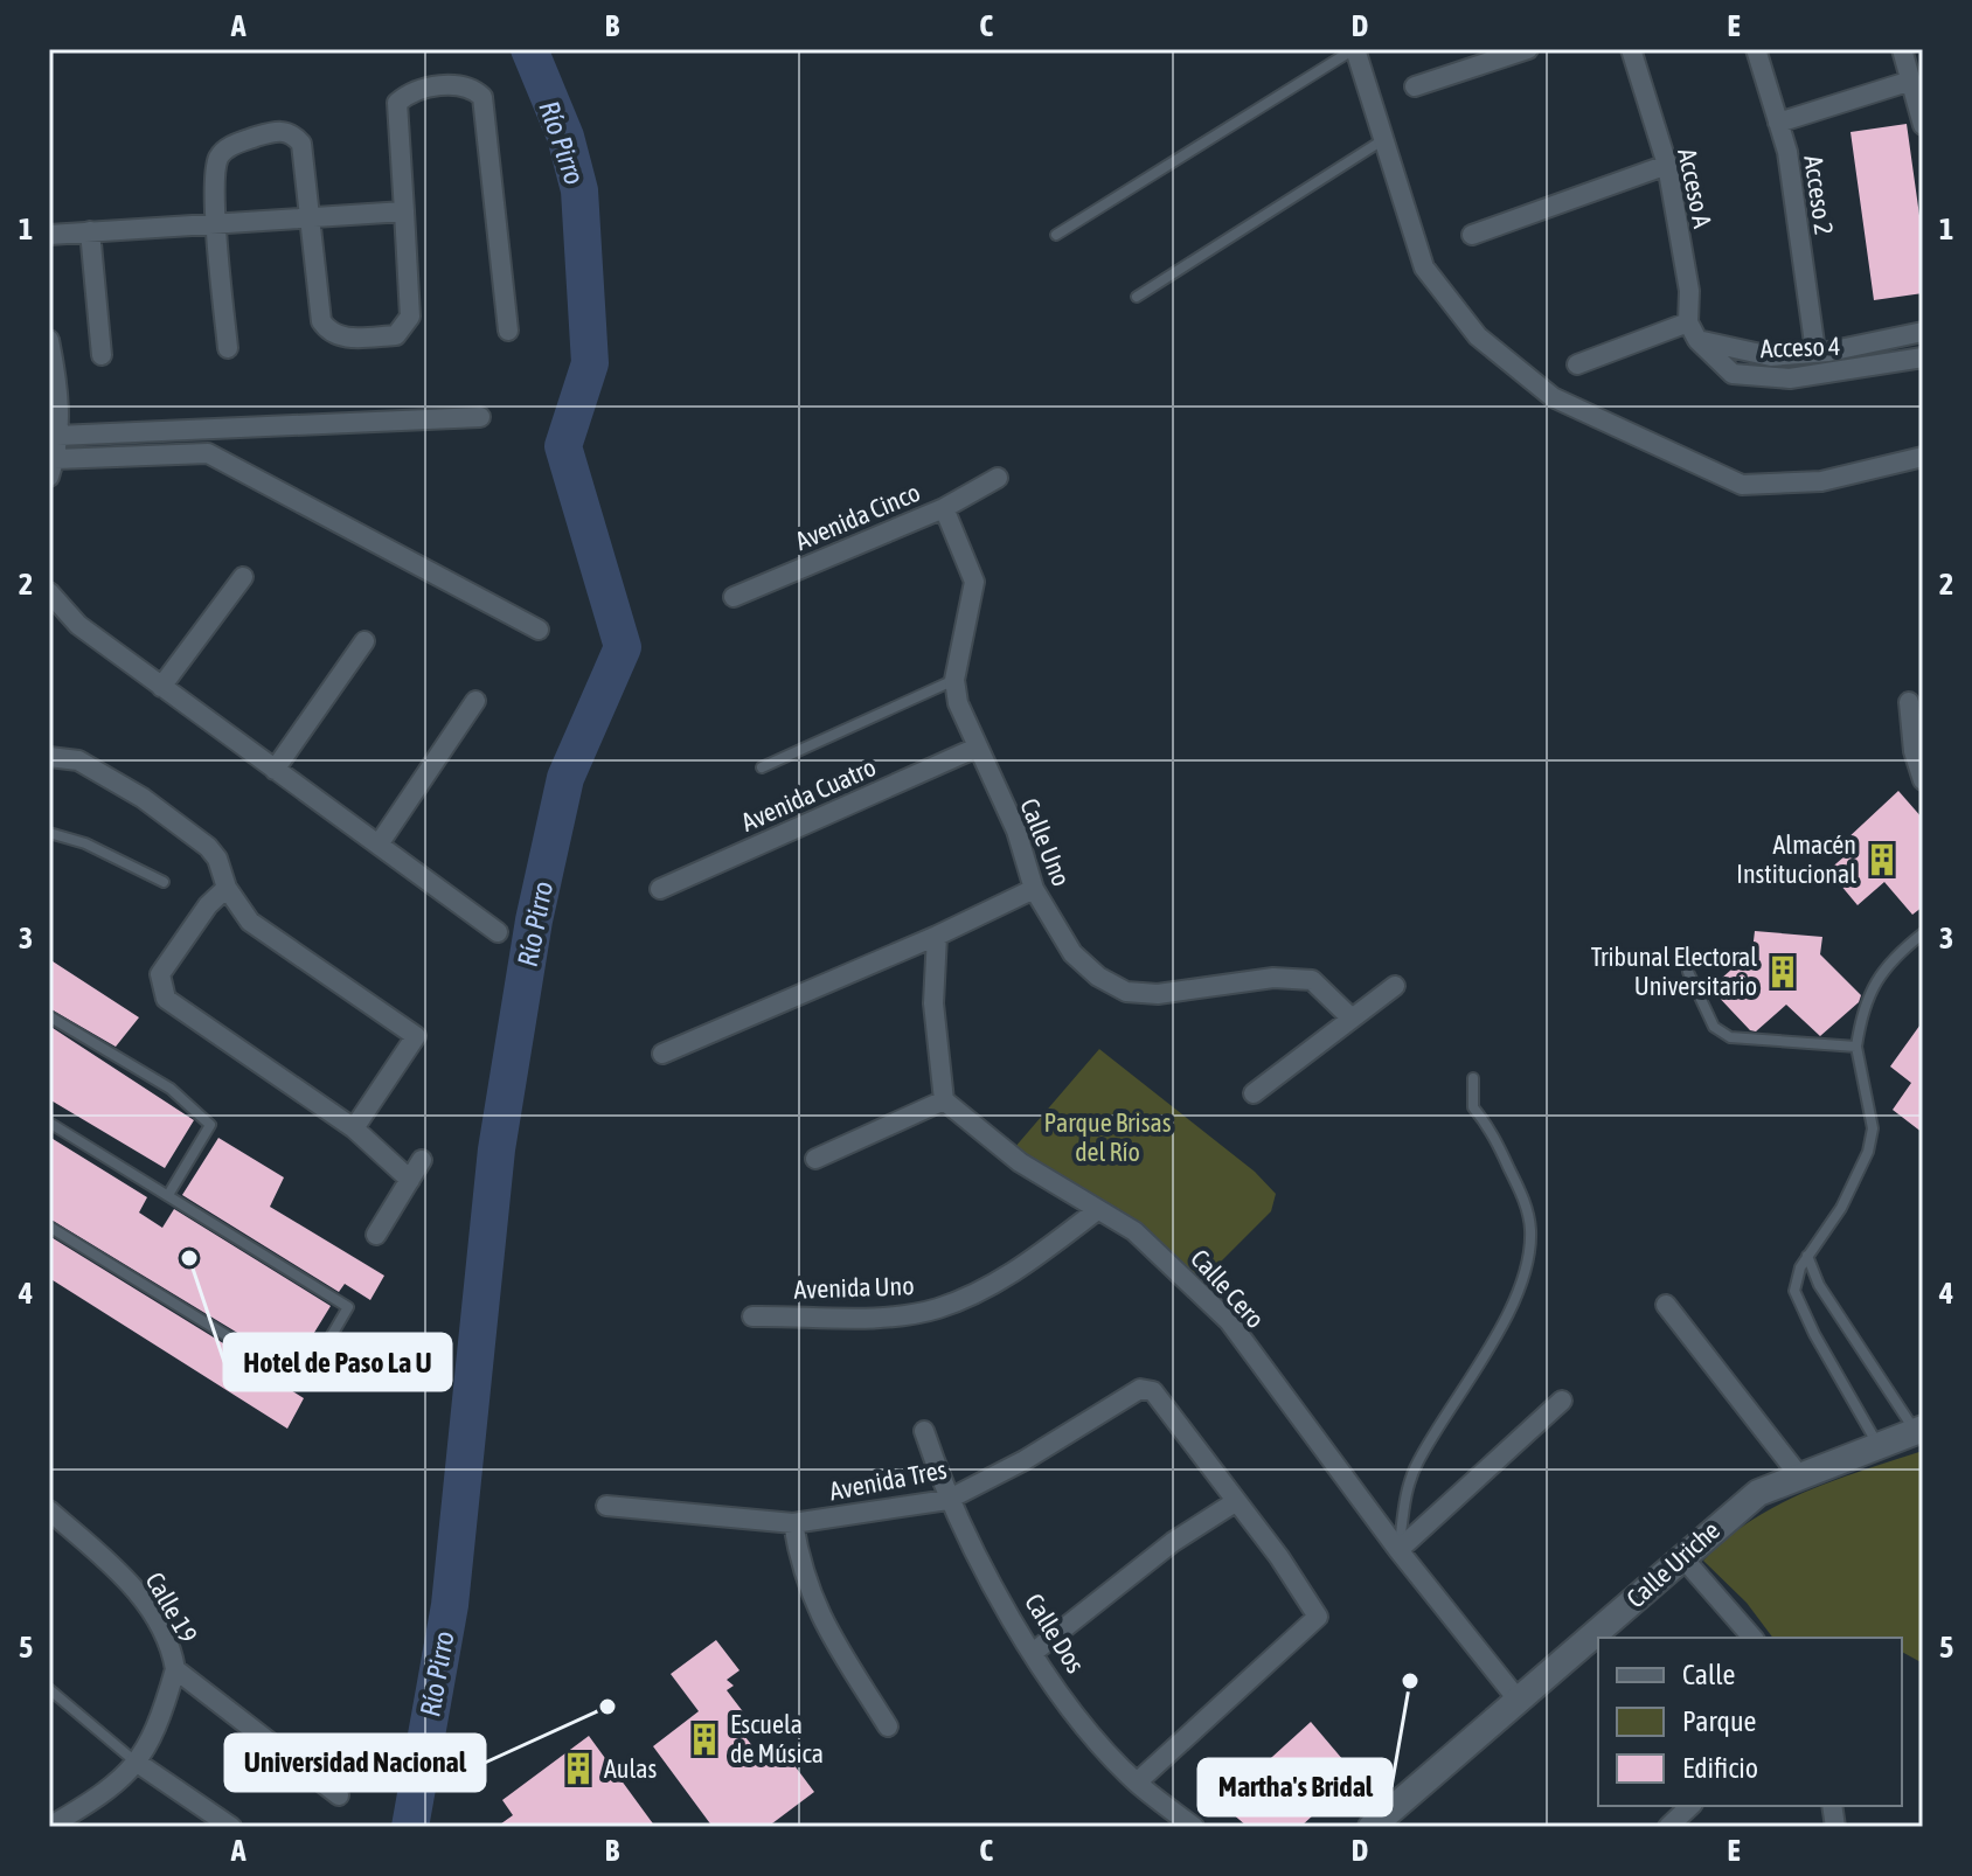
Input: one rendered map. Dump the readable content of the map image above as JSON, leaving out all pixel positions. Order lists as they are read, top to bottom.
{
  "streets": {
    "main road": ["Calle Uriche"],
    "street": [
      "Acceso A",
      "Acceso 2",
      "Acceso 4",
      "Avenida Cinco",
      "Avenida Cuatro",
      "Calle Uno",
      "Avenida Uno",
      "Calle Cero",
      "Avenida Tres",
      "Calle 19",
      "Calle Dos"
    ]
  },
  "crossings": [
    ["Acceso A", "Acceso 4"],
    ["Acceso 2", "Acceso 4"],
    ["Avenida Cinco", "Calle Uno"],
    ["Avenida Cuatro", "Calle Uno"],
    ["Avenida Uno", "Calle Cero"],
    ["Calle Cero", "Calle Uriche"],
    ["Avenida Tres", "Calle Dos"]
  ],
  "water": ["Río Pirro"],
  "parks": ["Parque Brisas del Río"],
  "places": {
    "building": [
      "Almacén Institucional",
      "Tribunal Electoral Universitario",
      "Escuela de Música",
      "Aulas"
    ],
    "other": ["Hotel de Paso La U", "Martha's Bridal", "Universidad Nacional"]
  },
  "legend": ["Calle", "Parque", "Edificio"],
  "grid": {
    "columns": [
      "A",
      "B",
      "C",
      "D",
      "E"
    ],
    "rows": [
      "1",
      "2",
      "3",
      "4",
      "5"
    ]
  }
}
